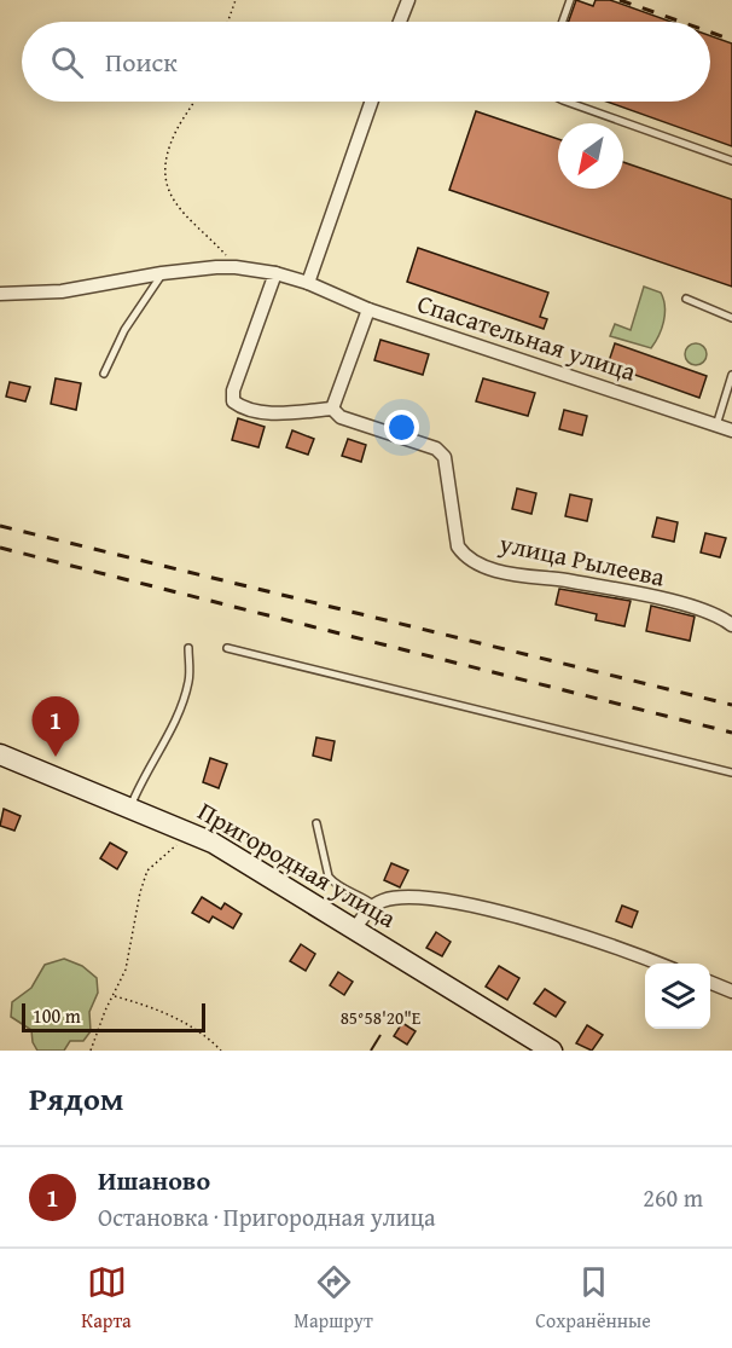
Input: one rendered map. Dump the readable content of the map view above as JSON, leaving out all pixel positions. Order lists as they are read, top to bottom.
{
  "streets": {
    "main road": ["Пригородная улица"],
    "street": ["Спасательная улица", "улица Рылеева"]
  },
  "scale_bar": "100 m",
  "north": "bottom left",
  "page": {
    "search": "Поиск",
    "pins": "1",
    "scale": "100 m",
    "heading": "Рядом",
    "list": [
      {
        "mark": "1",
        "name": "Ишаново",
        "note": "Остановка · Пригородная улица",
        "value": "260 m"
      }
    ],
    "nav": ["Карта", "Маршрут", "Сохранённые"]
  },
  "coordinates": ["85°58'20\"E"]
}
